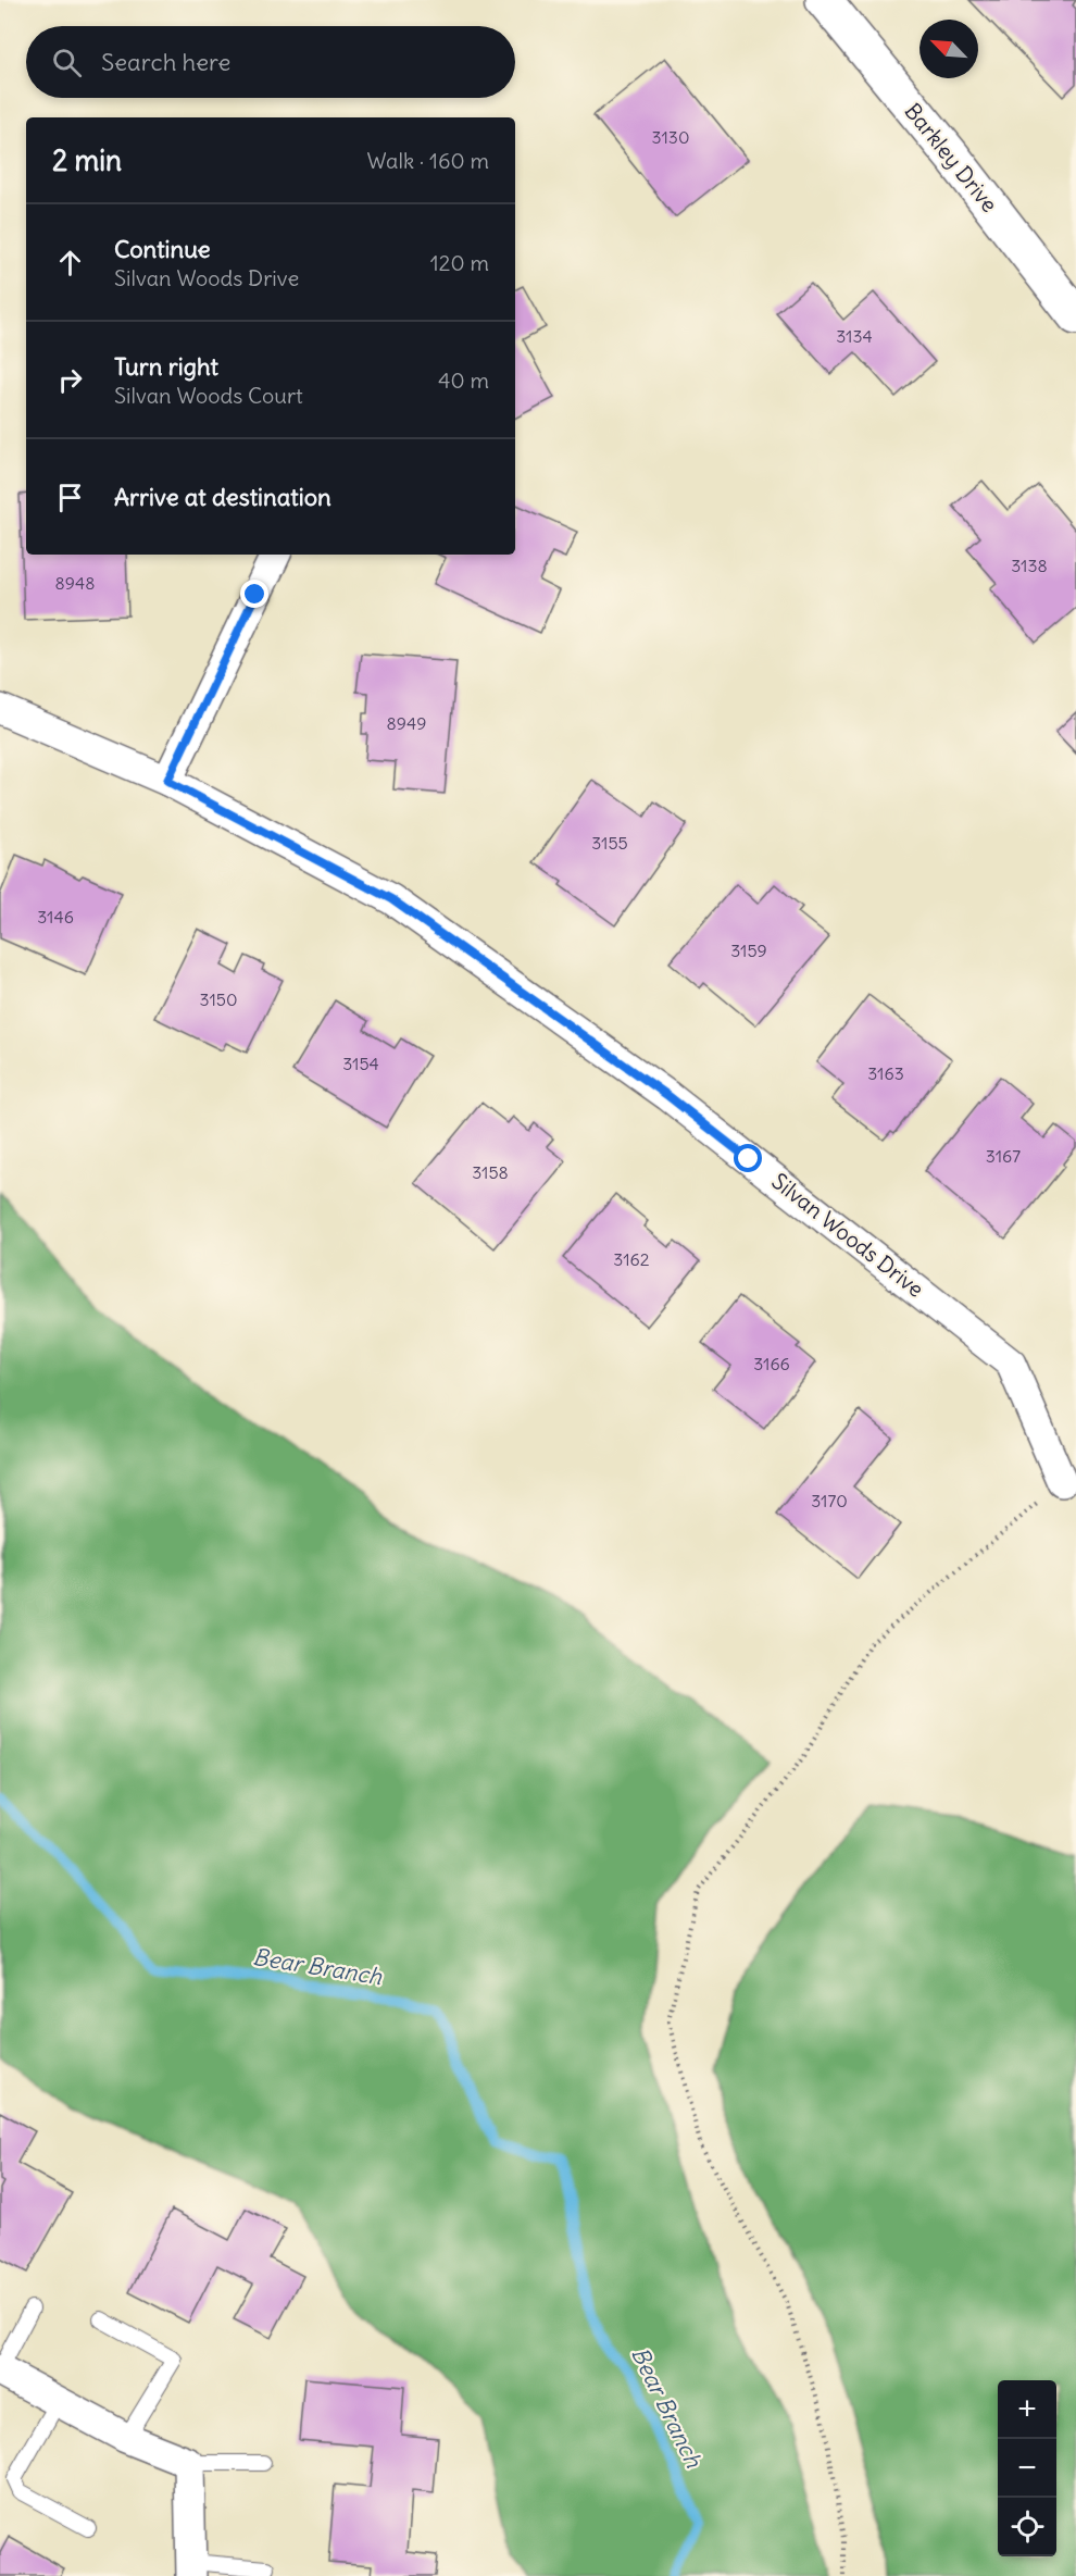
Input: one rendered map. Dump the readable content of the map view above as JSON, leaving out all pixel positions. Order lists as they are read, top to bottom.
{
  "streets": {
    "street": ["Barkley Drive", "Silvan Woods Drive"]
  },
  "water": ["Bear Branch"],
  "house_numbers": [
    "3130",
    "3134",
    "3138",
    "8948",
    "8949",
    "3155",
    "3146",
    "3159",
    "3150",
    "3154",
    "3163",
    "3167",
    "3158",
    "3162",
    "3166",
    "3170"
  ],
  "north": "top left",
  "page": {
    "search": "Search here",
    "heading": ["2 min", "Walk · 160 m"],
    "list": [
      ["Continue", "Silvan Woods Drive", "120 m"],
      ["Turn right", "Silvan Woods Court", "40 m"],
      "Arrive at destination"
    ],
    "map_buttons": ["+", "−"]
  }
}
